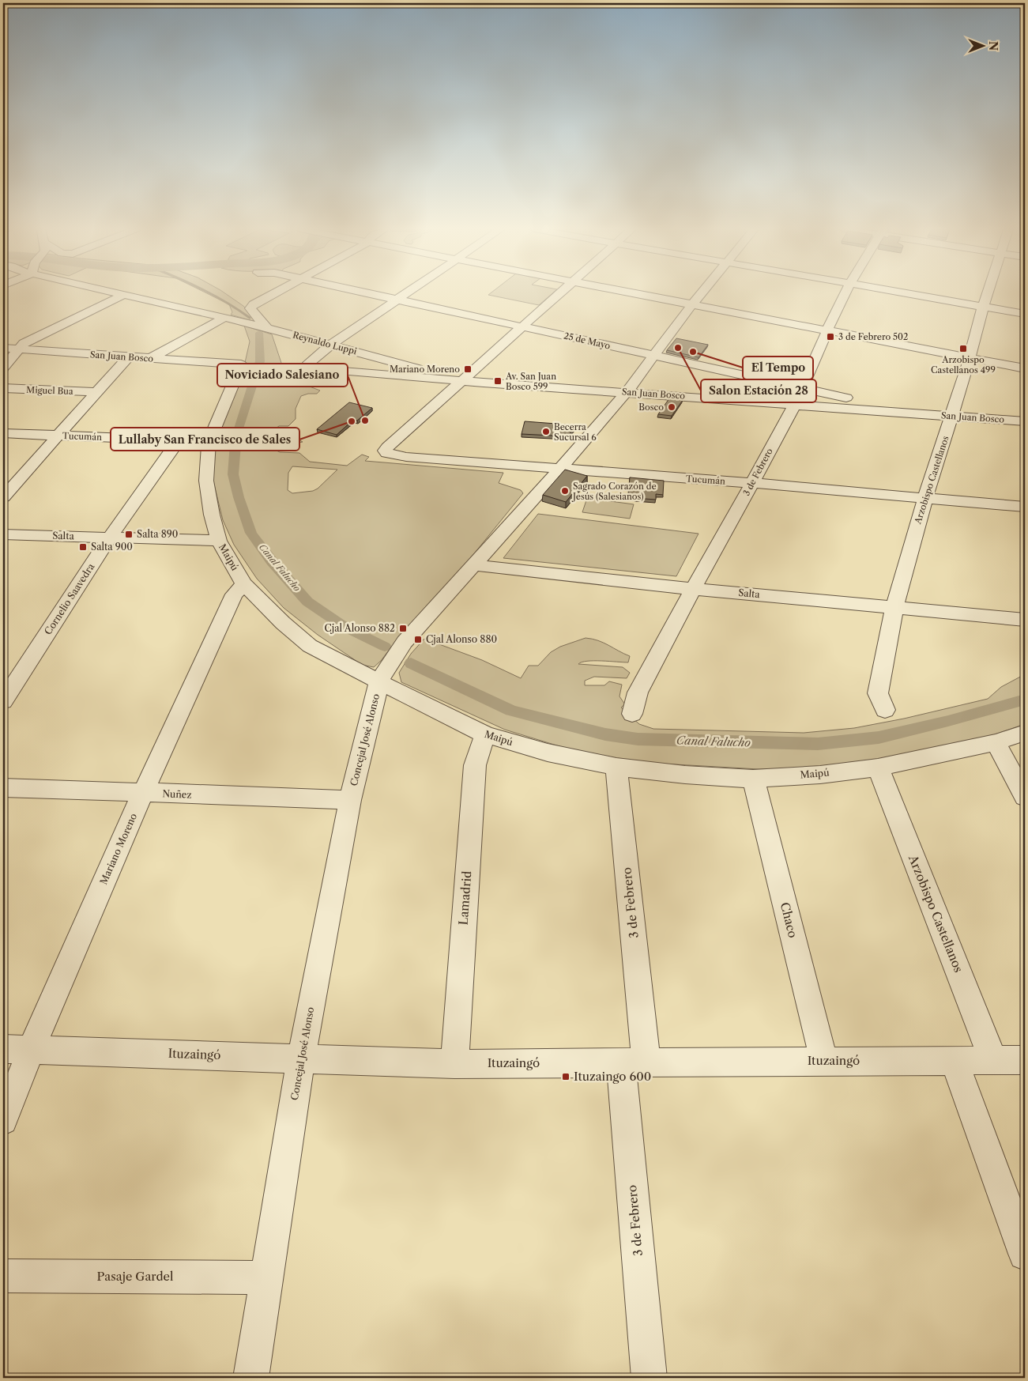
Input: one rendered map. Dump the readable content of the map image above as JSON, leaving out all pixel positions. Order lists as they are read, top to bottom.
{
  "streets": {
    "street": [
      "25 de Mayo",
      "Reynaldo Luppi",
      "San Juan Bosco",
      "Miguel Bua",
      "Tucumán",
      "3 de Febrero",
      "Arzobispo Castellanos",
      "Salta",
      "Maipú",
      "Cornelio Saavedra",
      "Concejal José Alonso",
      "Nuñez",
      "Mariano Moreno",
      "Lamadrid",
      "Chaco",
      "Ituzaingó",
      "Pasaje Gardel"
    ]
  },
  "crossings": [
    ["25 de Mayo", "San Juan Bosco"],
    ["25 de Mayo", "3 de Febrero"],
    ["25 de Mayo", "Concejal José Alonso"],
    ["Reynaldo Luppi", "San Juan Bosco"],
    ["Reynaldo Luppi", "Tucumán"],
    ["San Juan Bosco", "Tucumán"],
    ["San Juan Bosco", "3 de Febrero"],
    ["San Juan Bosco", "Arzobispo Castellanos"],
    ["San Juan Bosco", "Maipú"],
    ["San Juan Bosco", "Concejal José Alonso"],
    ["Tucumán", "3 de Febrero"],
    ["Tucumán", "Arzobispo Castellanos"],
    ["Tucumán", "Maipú"],
    ["Tucumán", "Cornelio Saavedra"],
    ["Tucumán", "Concejal José Alonso"],
    ["3 de Febrero", "Salta"],
    ["3 de Febrero", "Maipú"],
    ["3 de Febrero", "Ituzaingó"],
    ["Arzobispo Castellanos", "Salta"],
    ["Arzobispo Castellanos", "Maipú"],
    ["Arzobispo Castellanos", "Ituzaingó"],
    ["Salta", "Maipú"],
    ["Salta", "Cornelio Saavedra"],
    ["Salta", "Concejal José Alonso"],
    ["Maipú", "Concejal José Alonso"],
    ["Maipú", "Mariano Moreno"],
    ["Maipú", "Lamadrid"],
    ["Maipú", "Chaco"],
    ["Concejal José Alonso", "Nuñez"],
    ["Concejal José Alonso", "Ituzaingó"],
    ["Concejal José Alonso", "Pasaje Gardel"],
    ["Nuñez", "Mariano Moreno"],
    ["Mariano Moreno", "Ituzaingó"],
    ["Lamadrid", "Ituzaingó"],
    ["Chaco", "Ituzaingó"]
  ],
  "water": ["Canal Falucho"],
  "places": {
    "transit": [
      "3 de Febrero 502",
      "Arzobispo Castellanos 499",
      "Mariano Moreno",
      "Av. San Juan Bosco 599",
      "Salta 890",
      "Salta 900",
      "Cjal Alonso 882",
      "Cjal Alonso 880",
      "Ituzaingo 600"
    ],
    "other": [
      "Salon Estación 28",
      "El Tempo",
      "Bosco",
      "Noviciado Salesiano",
      "Lullaby San Francisco de Sales",
      "Becerra Sucursal 6",
      "Sagrado Corazón de Jesús (Salesianos)"
    ]
  },
  "north": "right"
}
